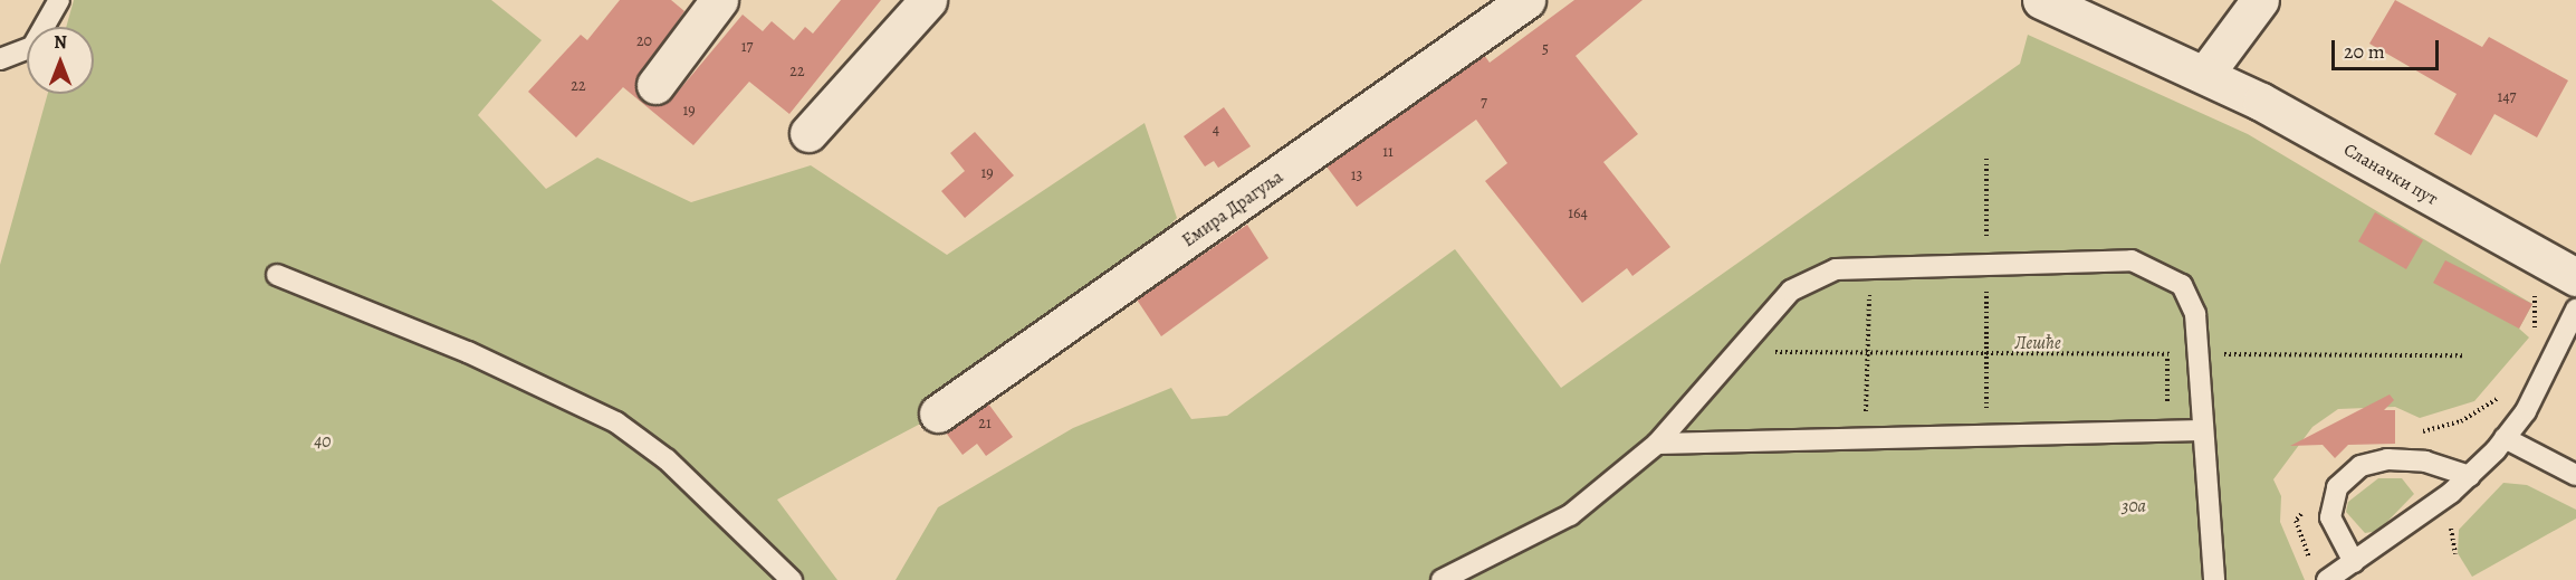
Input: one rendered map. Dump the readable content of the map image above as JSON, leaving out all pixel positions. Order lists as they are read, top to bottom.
{
  "streets": {
    "street": ["Сланачки пут", "Емира Драгуља"]
  },
  "parks": ["Лешће", "40", "30a"],
  "house_numbers": [
    "20",
    "17",
    "5",
    "22",
    "22",
    "147",
    "7",
    "19",
    "4",
    "11",
    "19",
    "13",
    "164",
    "21"
  ],
  "scale_bar": "20 m",
  "north": "top"
}
